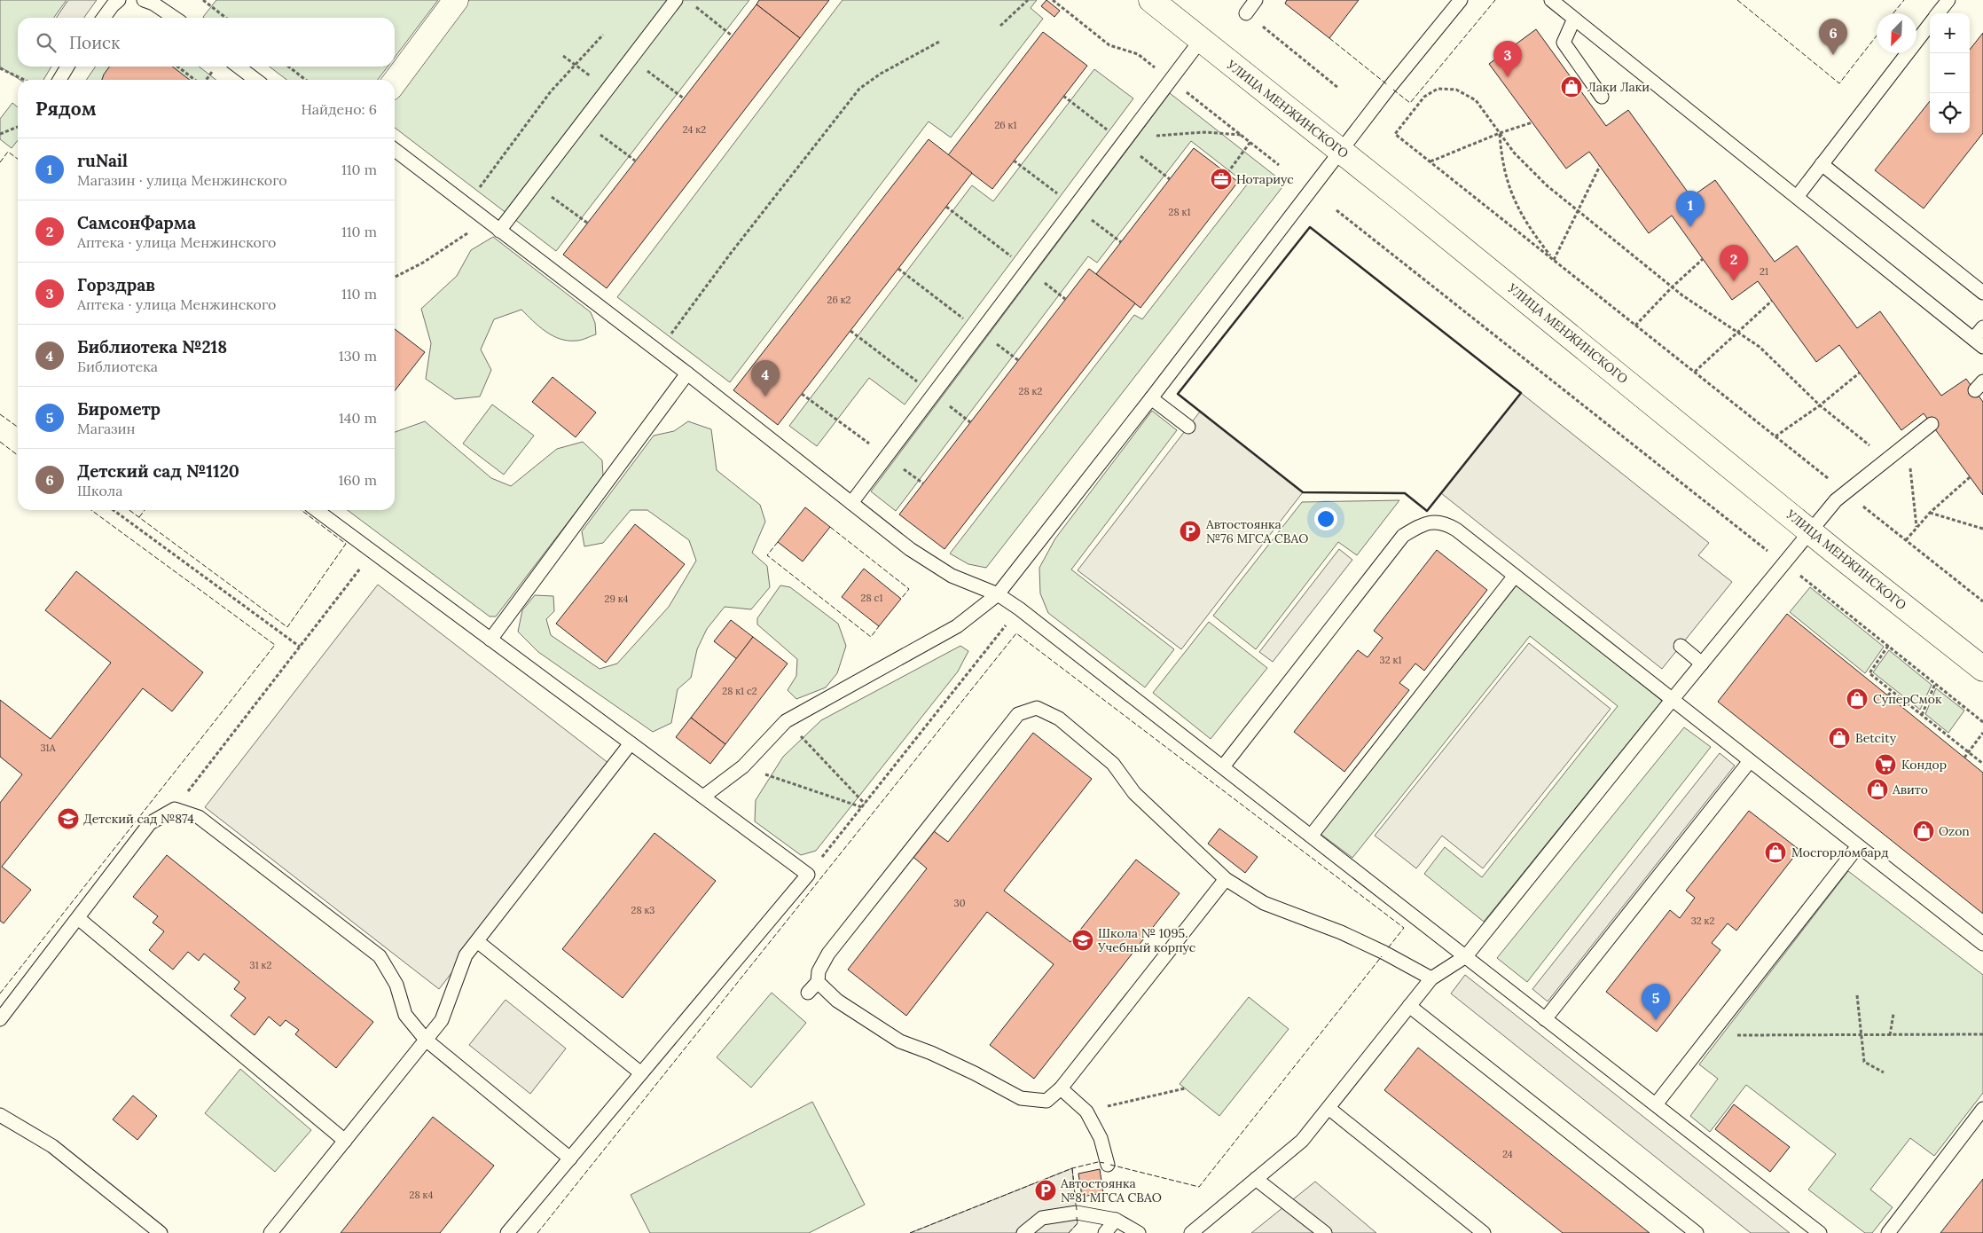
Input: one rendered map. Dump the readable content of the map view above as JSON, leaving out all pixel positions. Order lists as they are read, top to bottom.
{
  "streets": {
    "main road": ["УЛИЦА МЕНЖИНСКОГО"]
  },
  "places": {
    "shop": [
      "Лаки Лаки",
      "СуперСмок",
      "Betcity",
      "Авито",
      "Ozon",
      "Мосгорломбард"
    ],
    "office": ["Нотариус"],
    "parking": ["Автостоянка №76 МГСА СВАО", "Автостоянка №81 МГСА СВАО"],
    "supermarket": ["Кондор"],
    "school or university": ["Детский сад №874", "Школа № 1095. Учебный корпус"]
  },
  "house_numbers": [
    "26 к1",
    "24 к2",
    "28 к1",
    "21",
    "26 к2",
    "28 к2",
    "28 с1",
    "29 к4",
    "32 к1",
    "28 к1 с2",
    "31А",
    "30",
    "28 к3",
    "32 к2",
    "31 к2",
    "24",
    "28 к4"
  ],
  "north": "bottom left",
  "page": {
    "map_buttons": ["+", "−"],
    "search": "Поиск",
    "pins": [
      "6",
      "3",
      "1",
      "2",
      "4",
      "5"
    ],
    "heading": ["Рядом", "Найдено: 6"],
    "list": [
      {
        "mark": "1",
        "name": "ruNail",
        "note": "Магазин · улица Менжинского",
        "value": "110 m"
      },
      {
        "mark": "2",
        "name": "СамсонФарма",
        "note": "Аптека · улица Менжинского",
        "value": "110 m"
      },
      {
        "mark": "3",
        "name": "Горздрав",
        "note": "Аптека · улица Менжинского",
        "value": "110 m"
      },
      {
        "mark": "4",
        "name": "Библиотека №218",
        "note": "Библиотека",
        "value": "130 m"
      },
      {
        "mark": "5",
        "name": "Бирометр",
        "note": "Магазин",
        "value": "140 m"
      },
      {
        "mark": "6",
        "name": "Детский сад №1120",
        "note": "Школа",
        "value": "160 m"
      }
    ]
  }
}
